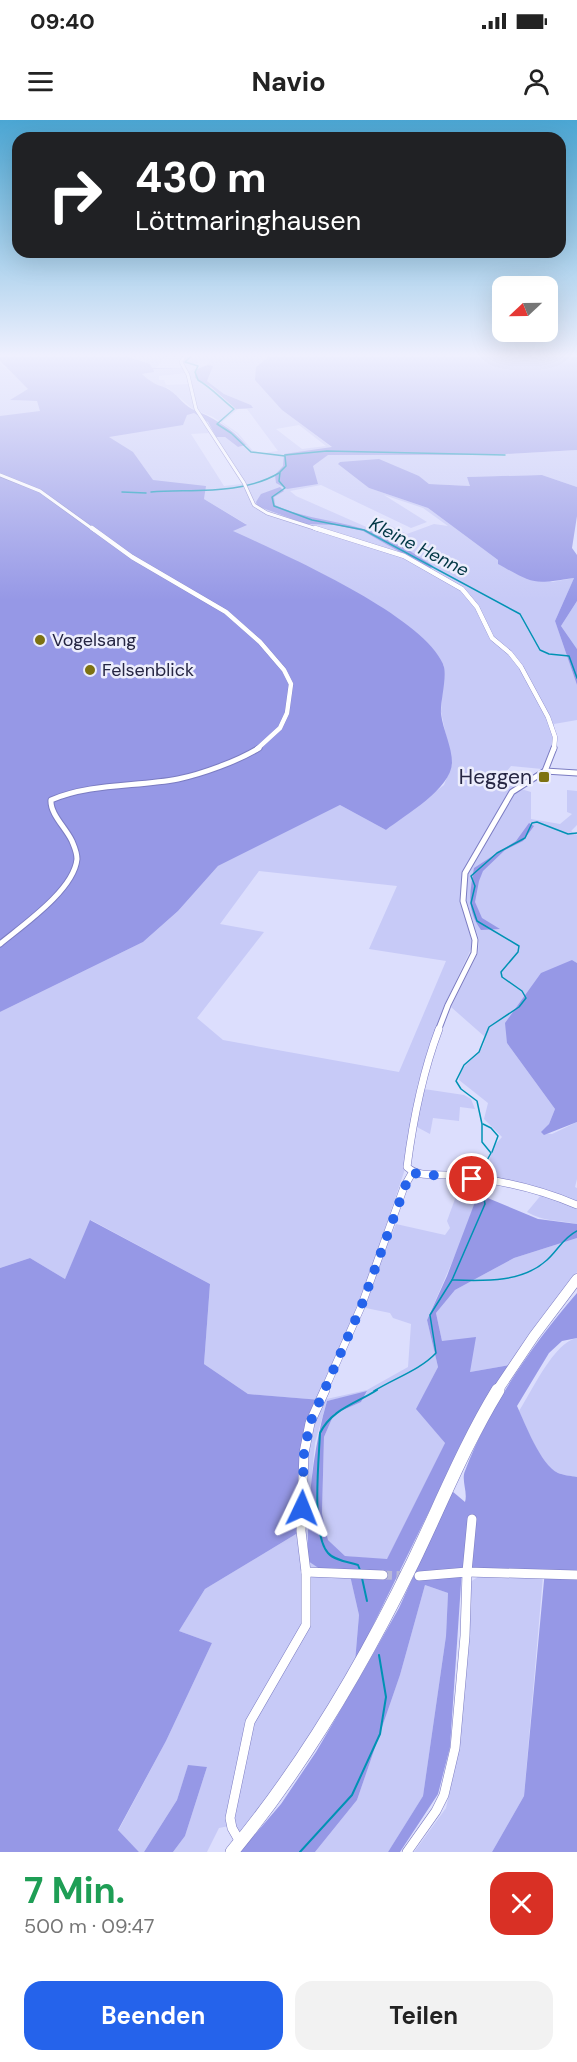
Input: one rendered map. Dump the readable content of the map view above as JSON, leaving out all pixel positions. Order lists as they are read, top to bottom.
{
  "water": ["Kleine Henne"],
  "places": {
    "other": ["Vogelsang", "Felsenblick"],
    "transit": ["Heggen"]
  },
  "north": "left",
  "page": {
    "status": "09:40",
    "header": "Navio",
    "turn": ["430 m", "Löttmaringhausen"],
    "heading": ["7 Min.", "500 m · 09:47"],
    "buttons": ["Beenden", "Teilen"]
  }
}
